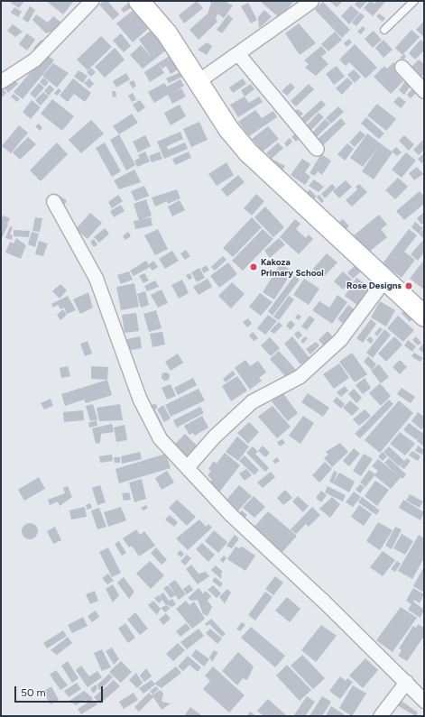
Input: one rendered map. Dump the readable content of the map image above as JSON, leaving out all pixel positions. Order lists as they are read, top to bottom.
{
  "places": ["Kakoza Primary School", "Rose Designs"],
  "scale_bar": "50 m"
}
